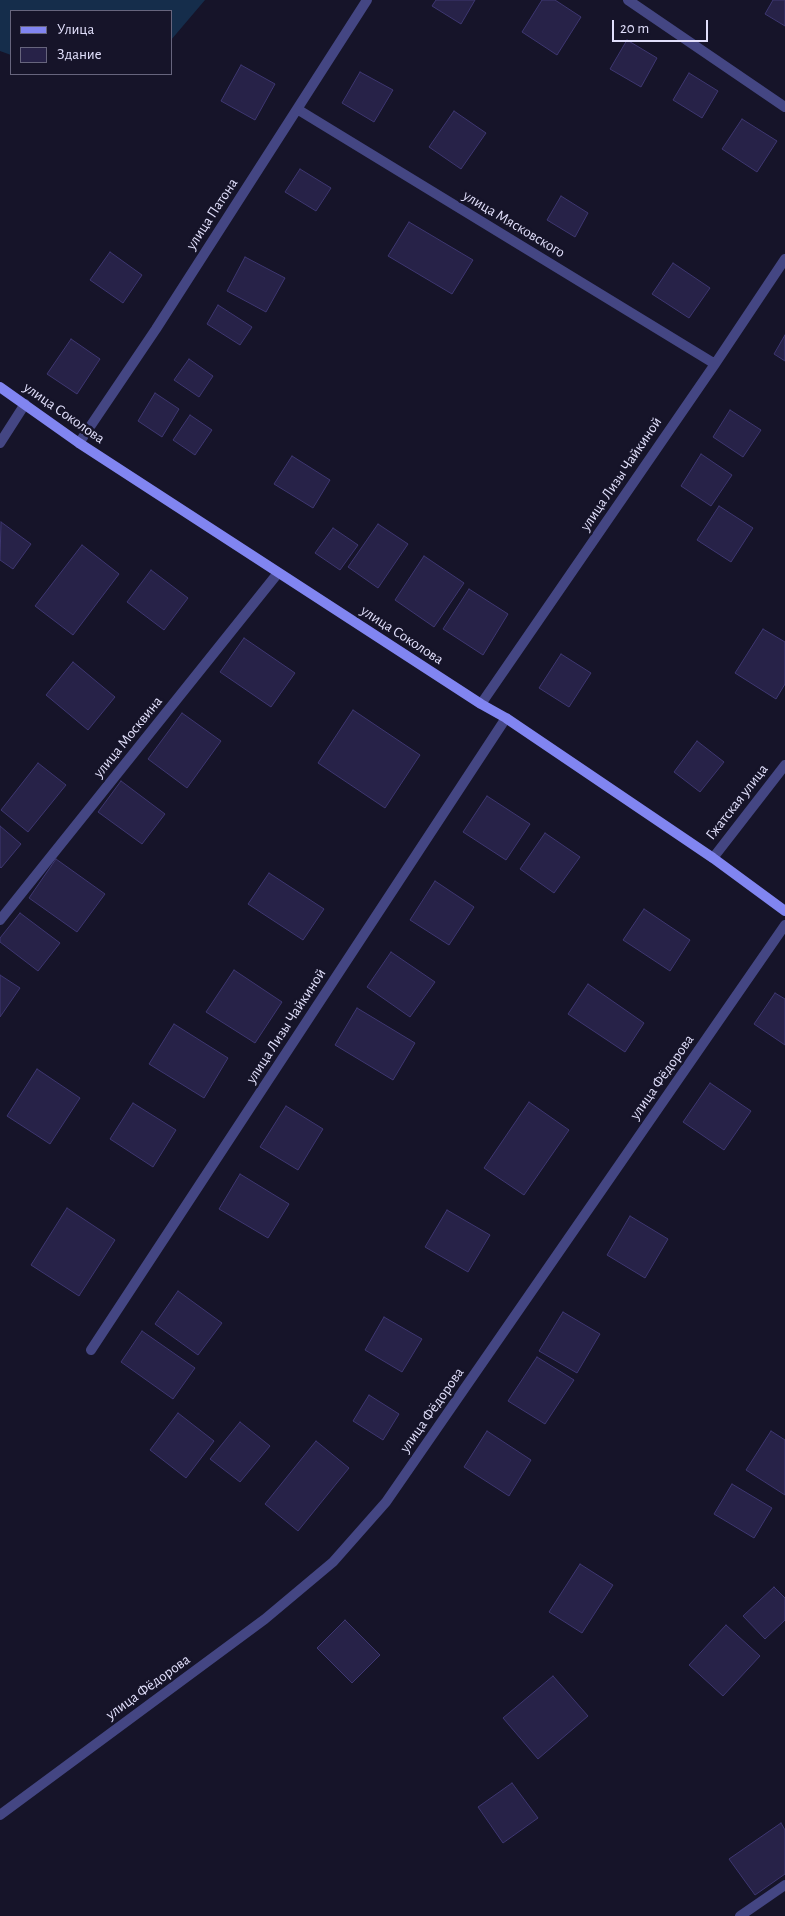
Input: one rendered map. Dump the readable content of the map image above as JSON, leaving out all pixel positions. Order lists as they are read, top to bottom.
{
  "streets": {
    "main road": ["улица Соколова"],
    "street": [
      "улица Патона",
      "улица Мясковского",
      "улица Лизы Чайкиной",
      "улица Москвина",
      "Гжатская улица",
      "улица Фёдорова"
    ]
  },
  "crossings": [
    ["улица Патона", "улица Мясковского"],
    ["улица Патона", "улица Соколова"],
    ["улица Мясковского", "улица Лизы Чайкиной"],
    ["улица Соколова", "улица Лизы Чайкиной"],
    ["улица Соколова", "улица Москвина"],
    ["улица Соколова", "Гжатская улица"]
  ],
  "legend": ["Улица", "Здание"],
  "scale_bar": "20 m"
}
